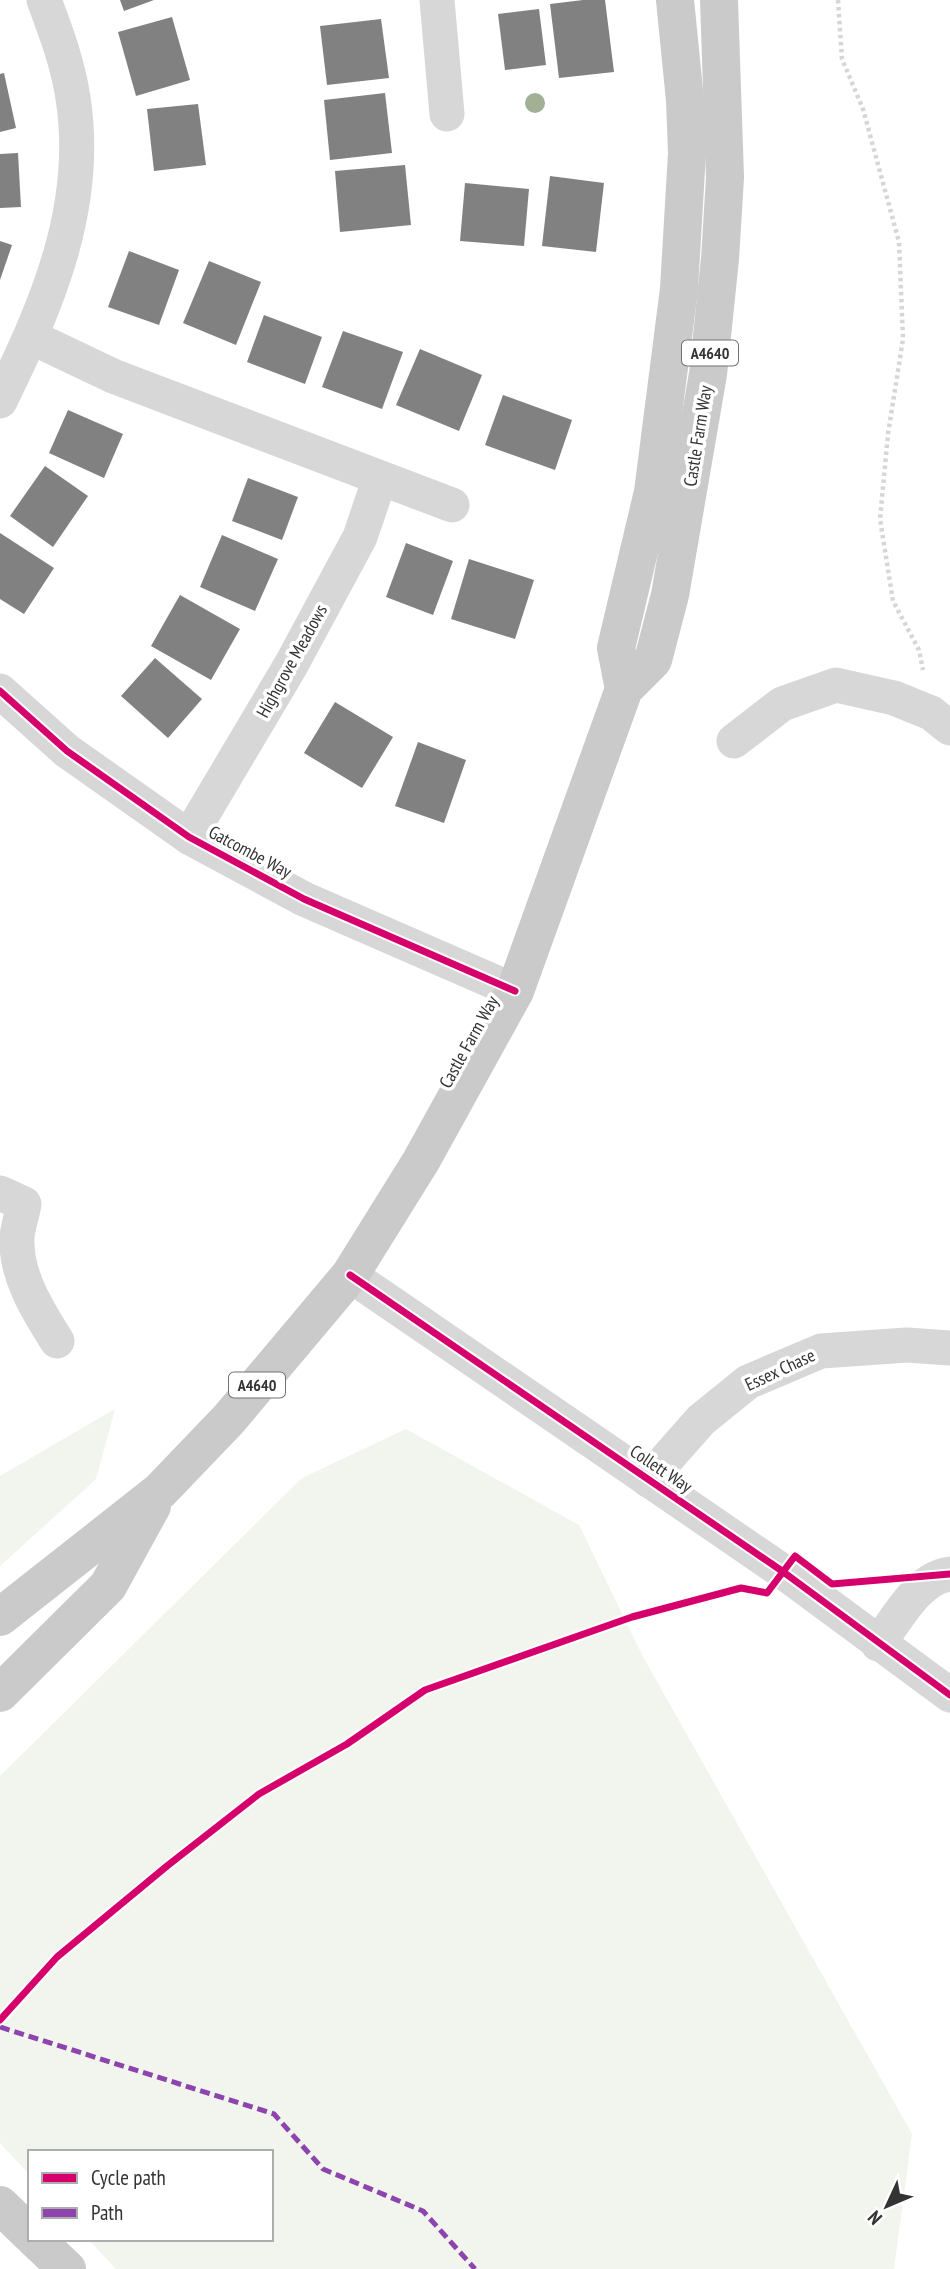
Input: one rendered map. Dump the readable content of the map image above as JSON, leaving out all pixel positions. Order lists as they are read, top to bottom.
{
  "streets": {
    "main road": ["A4640", "Castle Farm Way"],
    "street": [
      "Highgrove Meadows",
      "Gatcombe Way",
      "Essex Chase",
      "Collett Way"
    ]
  },
  "crossings": [
    ["A4640", "Castle Farm Way"],
    ["Castle Farm Way", "Gatcombe Way"],
    ["Castle Farm Way", "Collett Way"],
    ["Highgrove Meadows", "Gatcombe Way"],
    ["Essex Chase", "Collett Way"]
  ],
  "legend": ["Cycle path", "Path"],
  "north": "bottom left"
}
